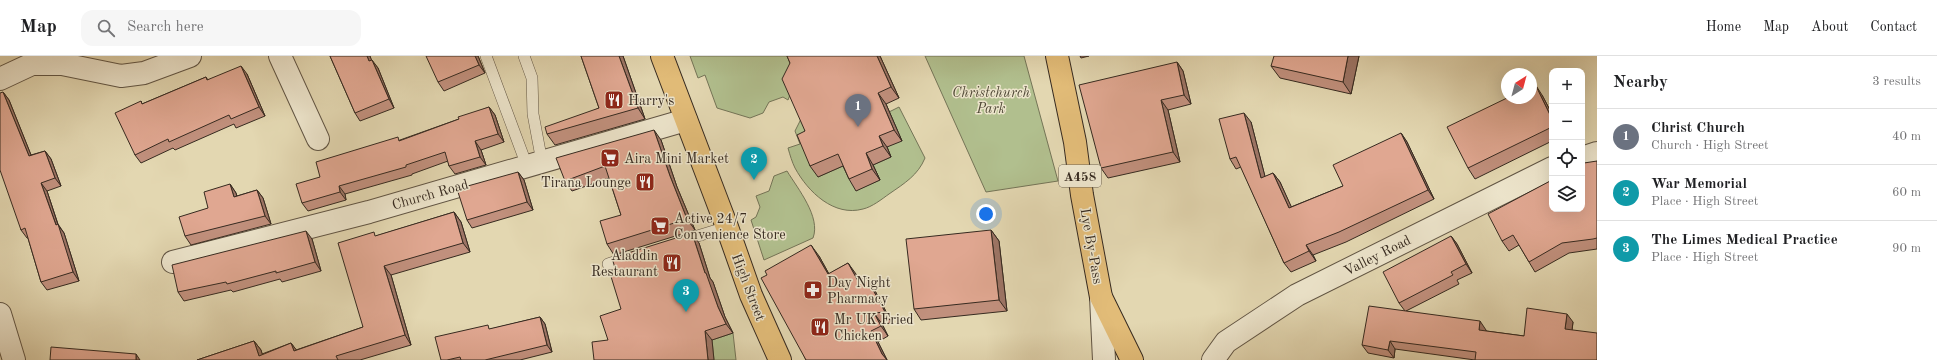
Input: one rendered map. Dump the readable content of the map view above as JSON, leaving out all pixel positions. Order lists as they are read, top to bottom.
{
  "streets": {
    "highway": ["A458", "Lye By-Pass", "High Street"],
    "street": ["Church Road", "Valley Road"]
  },
  "crossings": [
    ["Church Road", "High Street"]
  ],
  "parks": ["Christchurch Park"],
  "places": {
    "restaurant": [
      "Harry's",
      "Tirana Lounge",
      "Aladdin Restaurant",
      "Mr UK Fried Chicken"
    ],
    "supermarket": ["Aira Mini Market", "Active 24/7 Convenience Store"],
    "pharmacy": ["Day Night Pharmacy"]
  },
  "north": "top right",
  "page": {
    "header": "Map",
    "search": "Search here",
    "nav": [
      "Home",
      "Map",
      "About",
      "Contact"
    ],
    "heading": ["Nearby", "3 results"],
    "map_buttons": ["+", "−"],
    "pins": ["1", "2", "3"],
    "list": [
      {
        "mark": "1",
        "name": "Christ Church",
        "note": "Church · High Street",
        "value": "40 m"
      },
      {
        "mark": "2",
        "name": "War Memorial",
        "note": "Place · High Street",
        "value": "60 m"
      },
      {
        "mark": "3",
        "name": "The Limes Medical Practice",
        "note": "Place · High Street",
        "value": "90 m"
      }
    ]
  }
}
